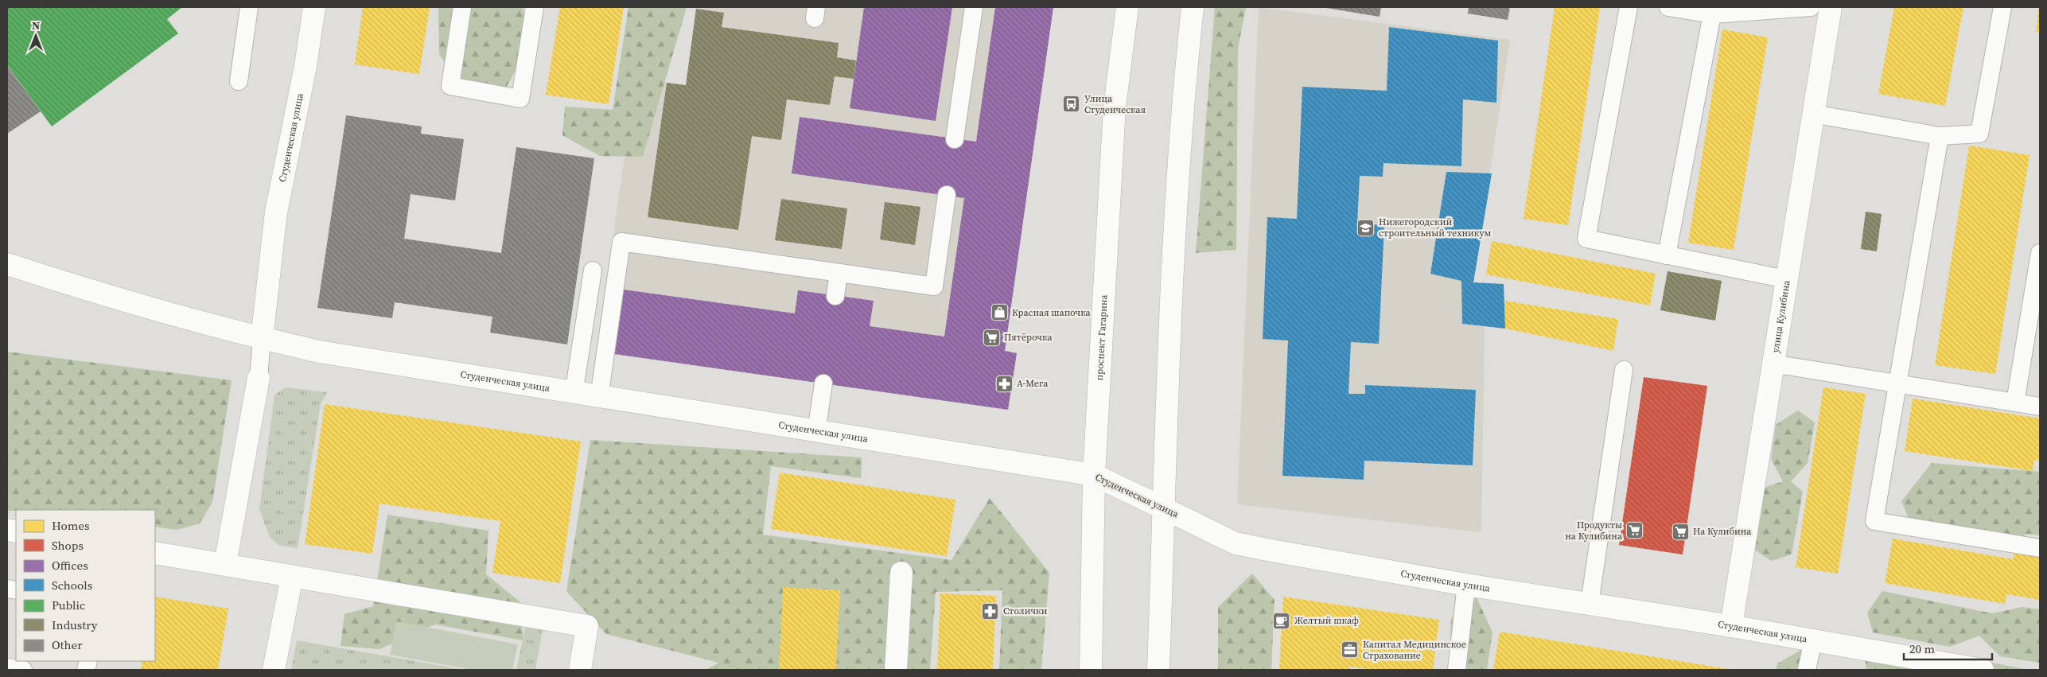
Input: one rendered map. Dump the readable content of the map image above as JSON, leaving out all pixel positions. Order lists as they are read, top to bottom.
{
  "streets": {
    "street": ["Студенческая улица", "улица Кулибина", "проспект Гагарина"]
  },
  "crossings": [
    ["Студенческая улица", "улица Кулибина"],
    ["Студенческая улица", "проспект Гагарина"]
  ],
  "places": {
    "bus stop": ["Улица Студенческая"],
    "school or university": ["Нижегородский строительный техникум"],
    "shop": ["Красная шапочка"],
    "supermarket": ["Пятёрочка", "Продукты на Кулибина", "На Кулибина"],
    "pharmacy": ["А-Мега", "Столички"],
    "cafe": ["Желтый шкаф"],
    "office": ["Капитал Медицинское Страхование"]
  },
  "legend": [
    "Homes",
    "Shops",
    "Offices",
    "Schools",
    "Public",
    "Industry",
    "Other"
  ],
  "scale_bar": "20 m",
  "north": "top"
}
